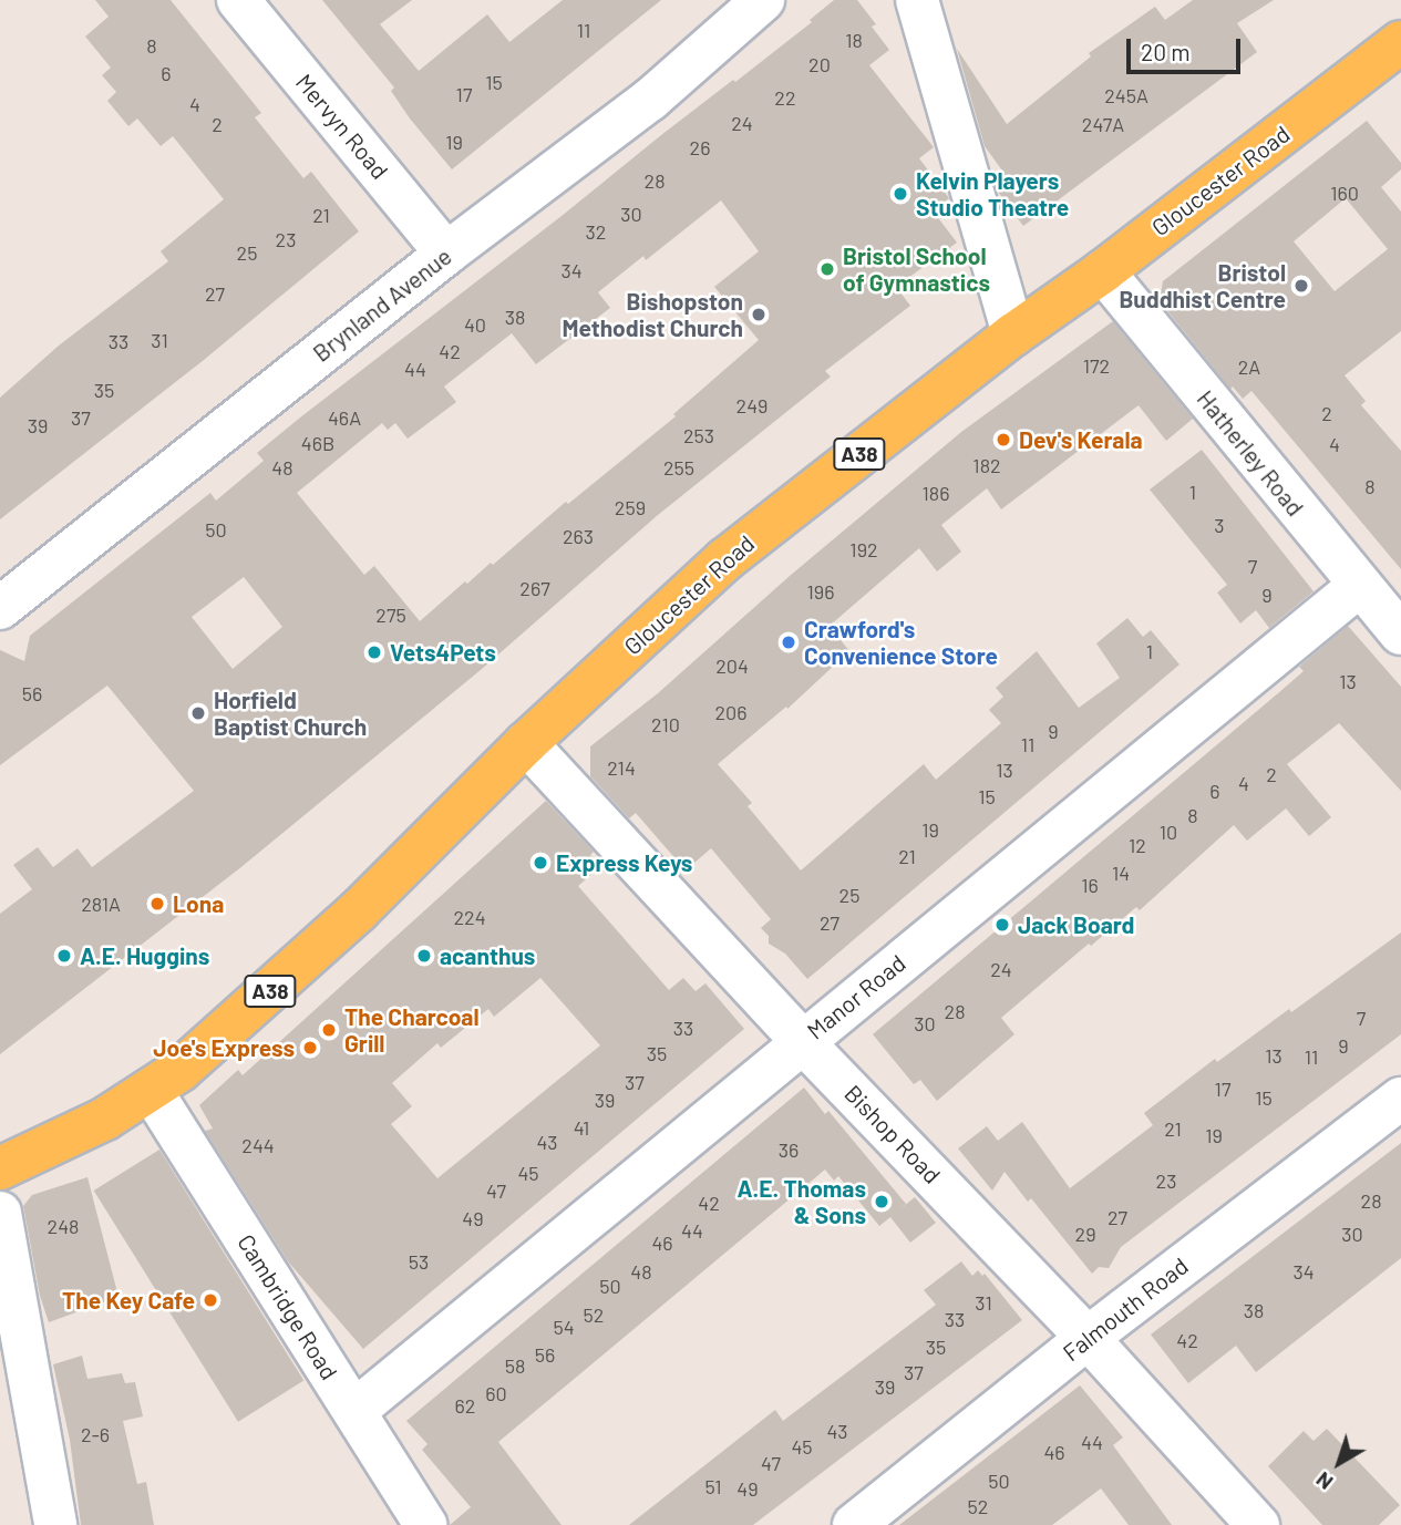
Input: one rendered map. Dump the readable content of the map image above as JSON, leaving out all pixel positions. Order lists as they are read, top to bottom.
{
  "streets": {
    "main road": ["Gloucester Road", "A38"],
    "street": [
      "Mervyn Road",
      "Brynland Avenue",
      "Hatherley Road",
      "Manor Road",
      "Bishop Road",
      "Cambridge Road",
      "Falmouth Road"
    ]
  },
  "crossings": [
    ["Mervyn Road", "Brynland Avenue"],
    ["Gloucester Road", "Hatherley Road"],
    ["Gloucester Road", "Bishop Road"],
    ["Gloucester Road", "Cambridge Road"],
    ["Hatherley Road", "Manor Road"],
    ["Manor Road", "Bishop Road"],
    ["Manor Road", "Cambridge Road"],
    ["Bishop Road", "Falmouth Road"]
  ],
  "places": [
    "Kelvin Players Studio Theatre",
    "Bristol School of Gymnastics",
    "Bristol Buddhist Centre",
    "Bishopston Methodist Church",
    "Dev's Kerala",
    "Crawford's Convenience Store",
    "Vets4Pets",
    "Horfield Baptist Church",
    "Express Keys",
    "Lona",
    "Jack Board",
    "A.E. Huggins",
    "acanthus",
    "The Charcoal Grill",
    "Joe's Express",
    "A.E. Thomas & Sons",
    "The Key Cafe"
  ],
  "house_numbers": [
    "11",
    "18",
    "8",
    "20",
    "6",
    "15",
    "17",
    "245A",
    "22",
    "4",
    "24",
    "2",
    "247A",
    "19",
    "26",
    "28",
    "160",
    "30",
    "21",
    "32",
    "23",
    "25",
    "34",
    "27",
    "38",
    "40",
    "31",
    "33",
    "42",
    "172",
    "2A",
    "44",
    "35",
    "249",
    "2",
    "37",
    "46A",
    "39",
    "253",
    "46B",
    "4",
    "182",
    "48",
    "255",
    "8",
    "1",
    "186",
    "259",
    "3",
    "50",
    "263",
    "192",
    "7",
    "267",
    "196",
    "9",
    "275",
    "1",
    "204",
    "13",
    "56",
    "206",
    "210",
    "9",
    "11",
    "214",
    "13",
    "2",
    "4",
    "6",
    "15",
    "8",
    "19",
    "10",
    "12",
    "21",
    "14",
    "16",
    "25",
    "281A",
    "224",
    "27",
    "24",
    "28",
    "7",
    "30",
    "33",
    "9",
    "35",
    "13",
    "11",
    "37",
    "17",
    "15",
    "39",
    "41",
    "21",
    "19",
    "43",
    "244",
    "36",
    "45",
    "23",
    "47",
    "28",
    "42",
    "27",
    "49",
    "248",
    "44",
    "29",
    "30",
    "46",
    "53",
    "48",
    "34",
    "50",
    "31",
    "38",
    "52",
    "33",
    "54",
    "42",
    "35",
    "56",
    "58",
    "37",
    "39",
    "60",
    "62",
    "43",
    "2-6",
    "44",
    "45",
    "46",
    "47",
    "50",
    "51",
    "49",
    "52"
  ],
  "scale_bar": "20 m",
  "north": "bottom left"
}
